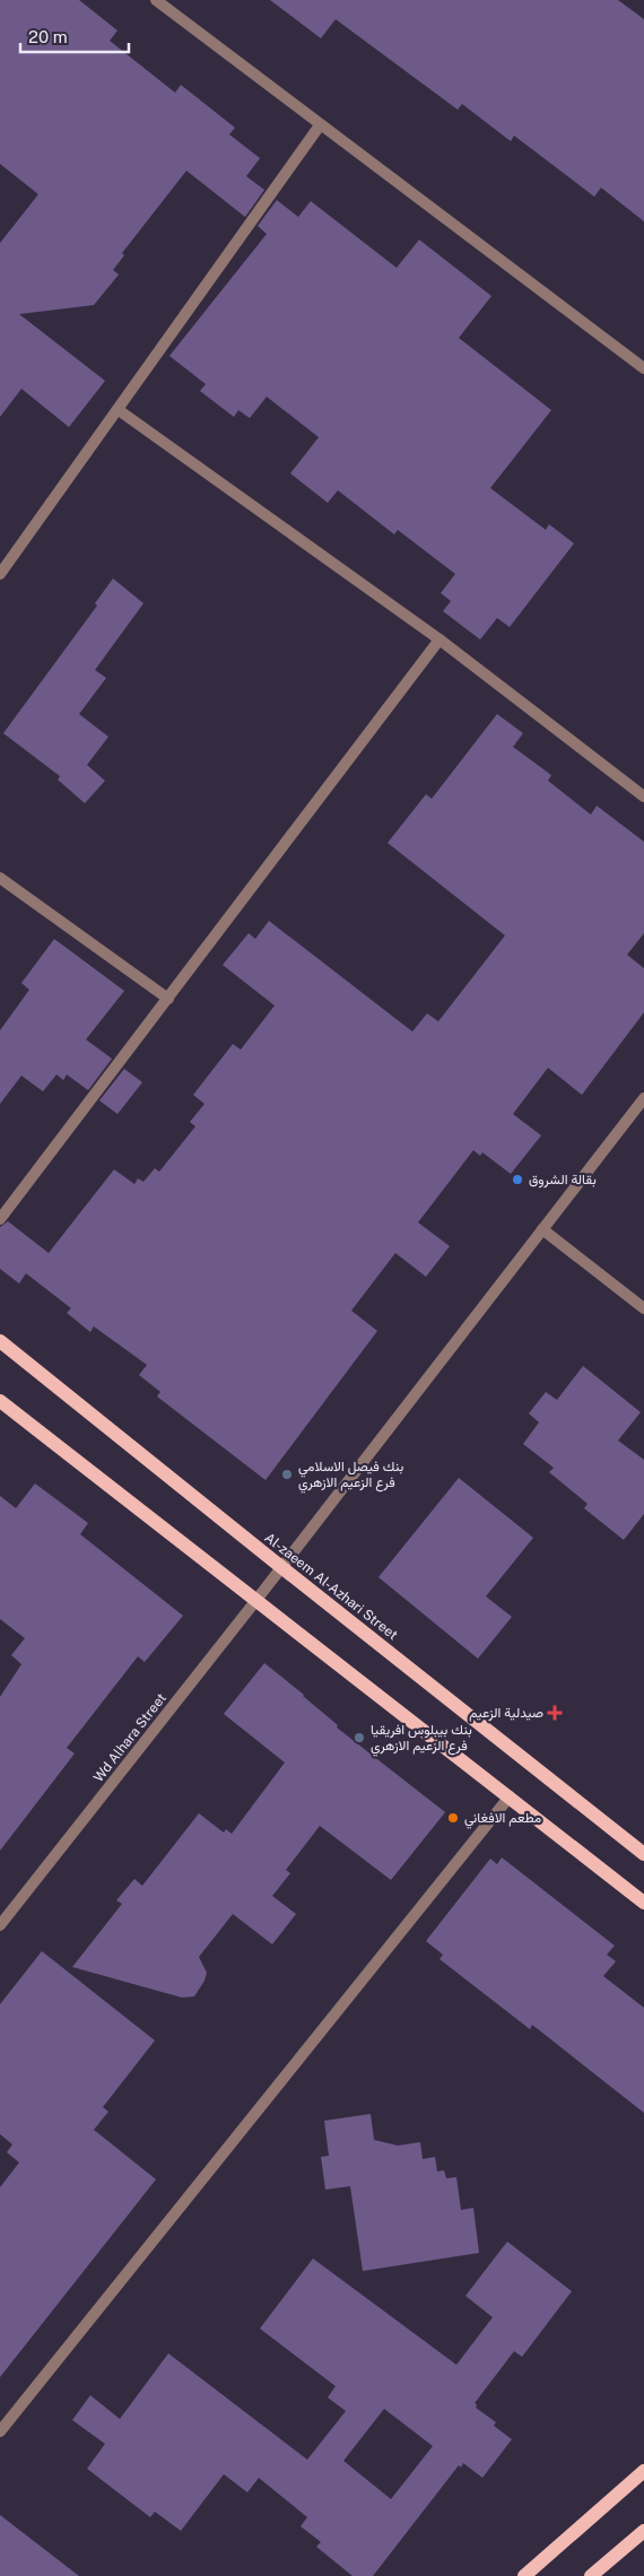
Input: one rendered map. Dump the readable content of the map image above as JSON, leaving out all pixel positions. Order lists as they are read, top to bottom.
{
  "streets": {
    "main road": ["Al-zaeem Al-Azhari Street"],
    "street": ["Wd Alhara Street"]
  },
  "crossings": [
    ["Al-zaeem Al-Azhari Street", "Wd Alhara Street"]
  ],
  "places": {
    "other": [
      "بقالة الشروق",
      "بنك فيصل الاسلامي فرع الزعيم الازهري",
      "بنك بيبلوس افريقيا فرع الزعيم الازهري",
      "مطعم الافغاني"
    ],
    "health": ["صيدلية الزعيم"]
  },
  "scale_bar": "20 m"
}
